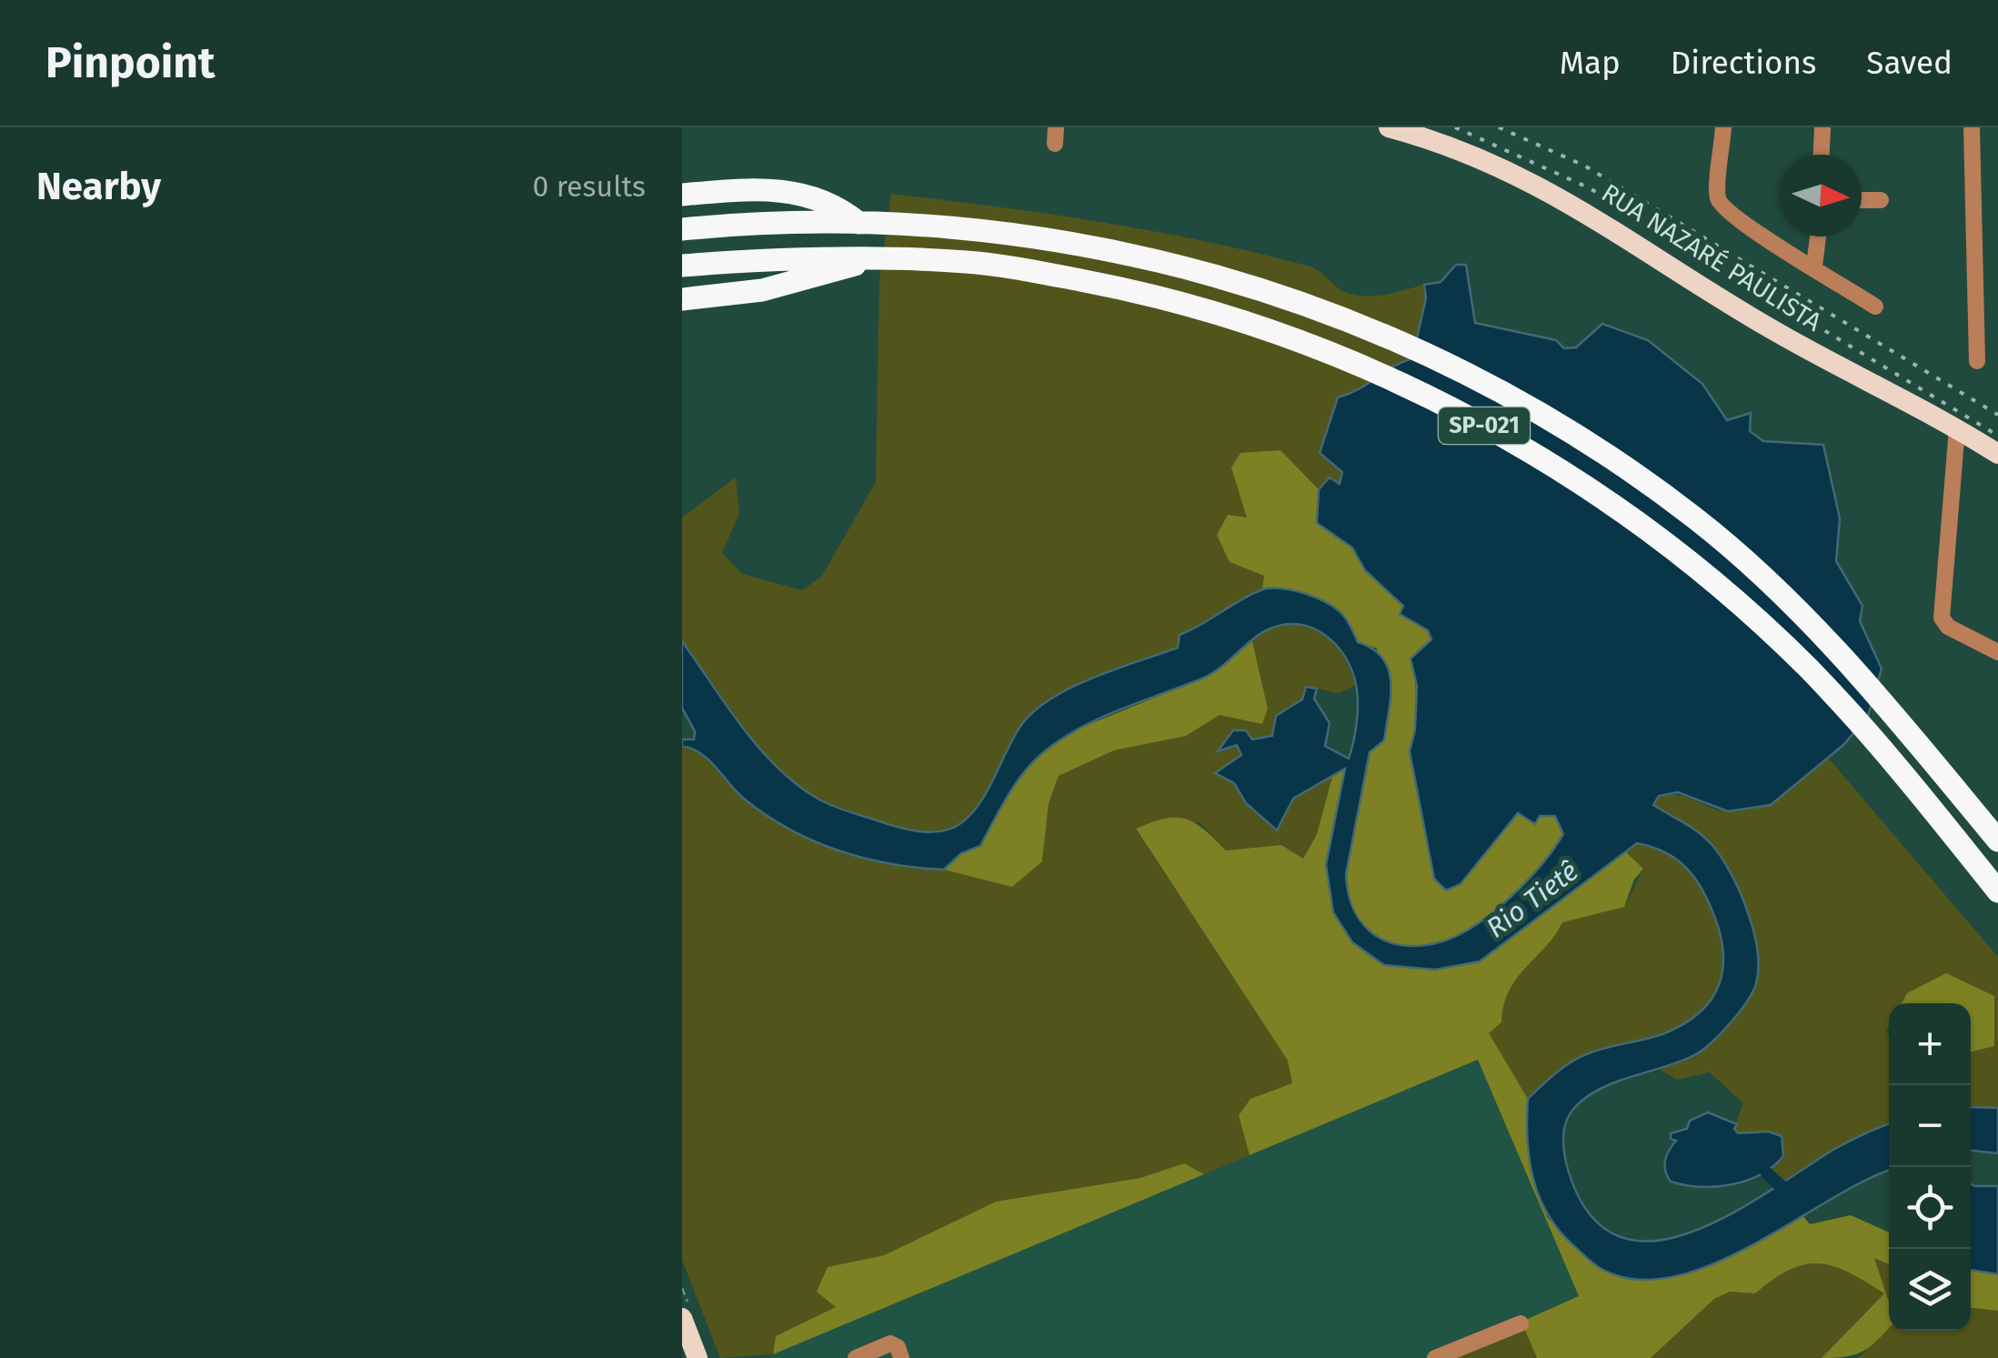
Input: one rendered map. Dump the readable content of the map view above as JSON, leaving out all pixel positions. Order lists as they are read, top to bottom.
{
  "streets": {
    "highway": ["SP-021"],
    "main road": ["RUA NAZARÉ PAULISTA"]
  },
  "water": ["Rio Tietê"],
  "north": "right",
  "page": {
    "header": "Pinpoint",
    "nav": ["Map", "Directions", "Saved"],
    "heading": ["Nearby", "0 results"],
    "map_buttons": ["+", "−"]
  }
}
